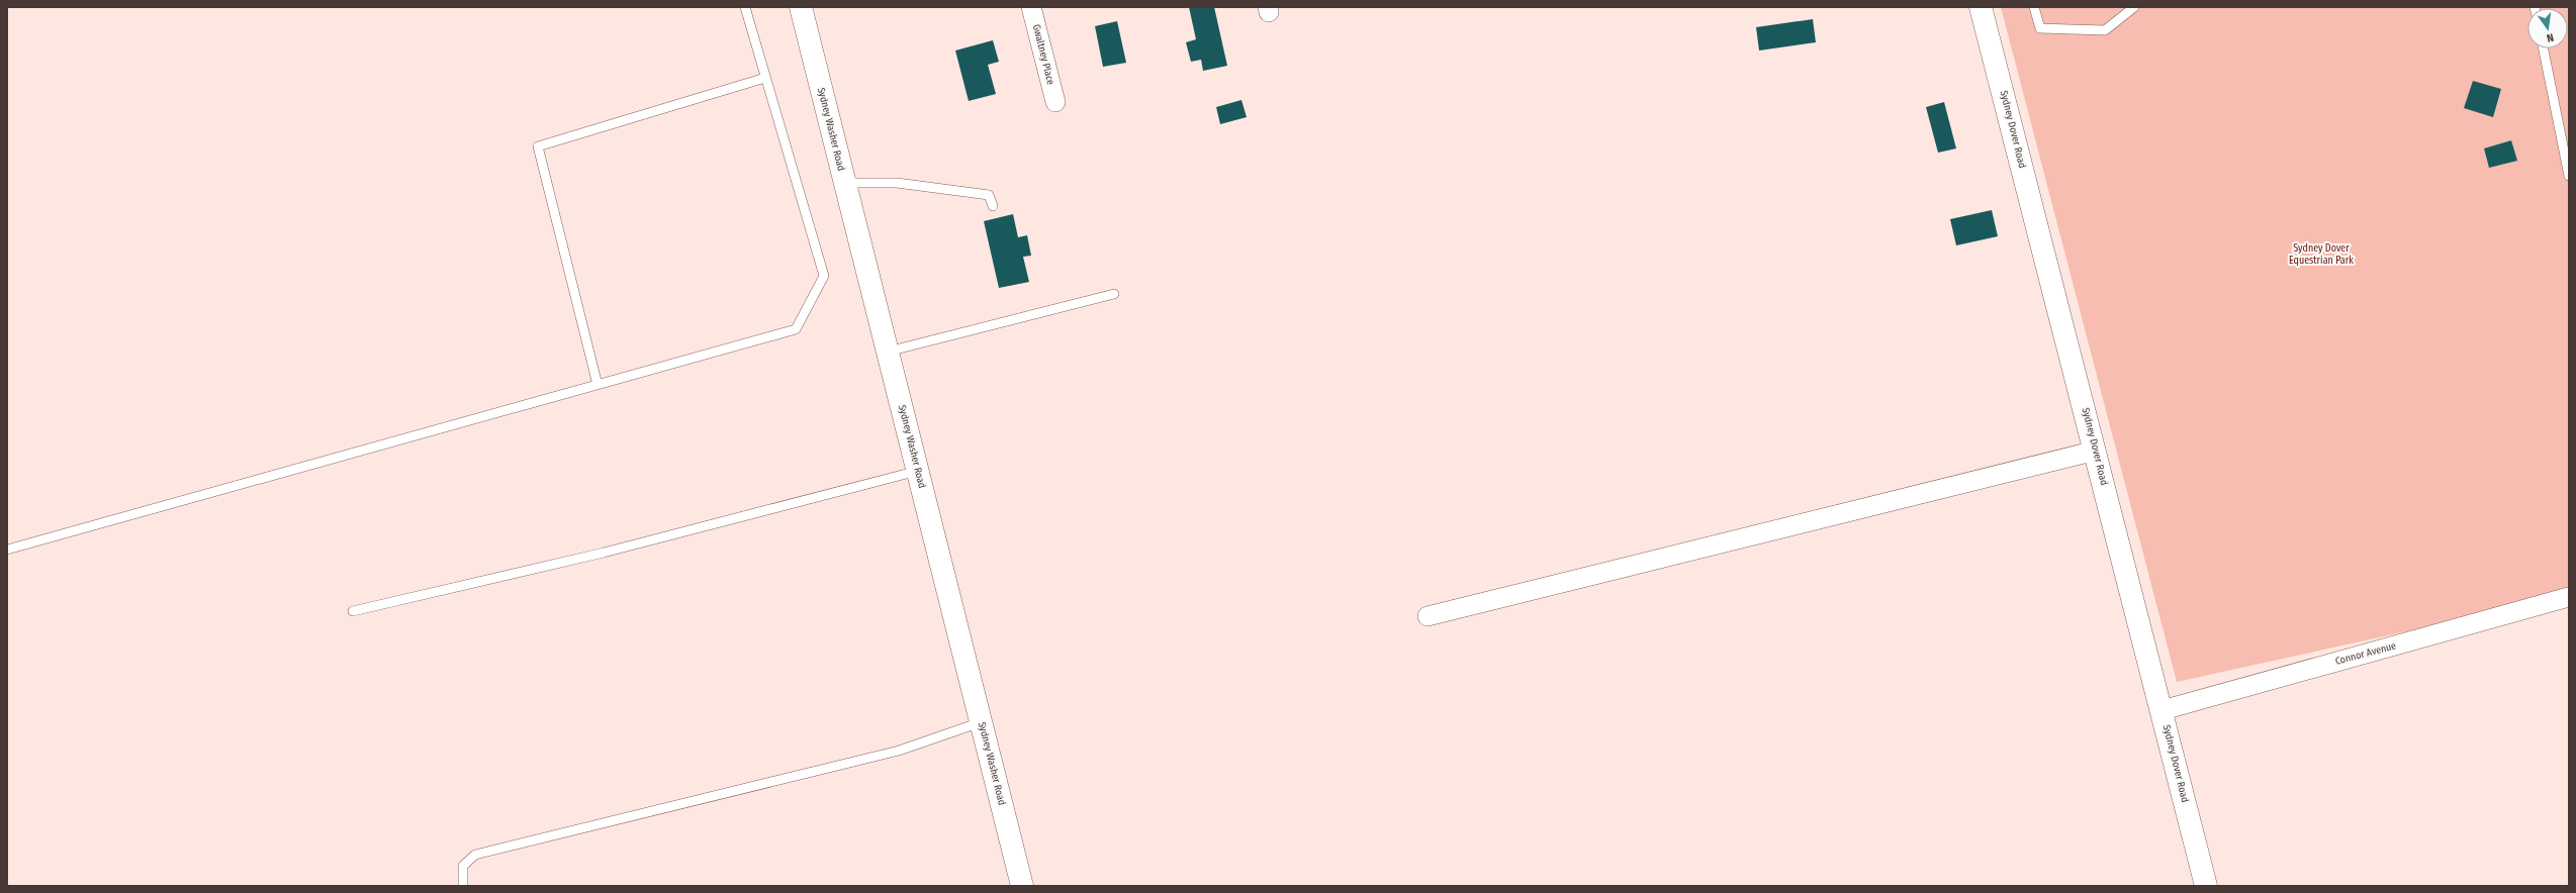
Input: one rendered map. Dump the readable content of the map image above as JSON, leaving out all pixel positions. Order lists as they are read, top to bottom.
{
  "streets": {
    "street": [
      "Gwaltney Place",
      "Sydney Washer Road",
      "Sydney Dover Road",
      "Connor Avenue"
    ]
  },
  "crossings": [
    ["Sydney Dover Road", "Connor Avenue"]
  ],
  "parks": ["Sydney Dover Equestrian Park"],
  "north": "bottom"
}
